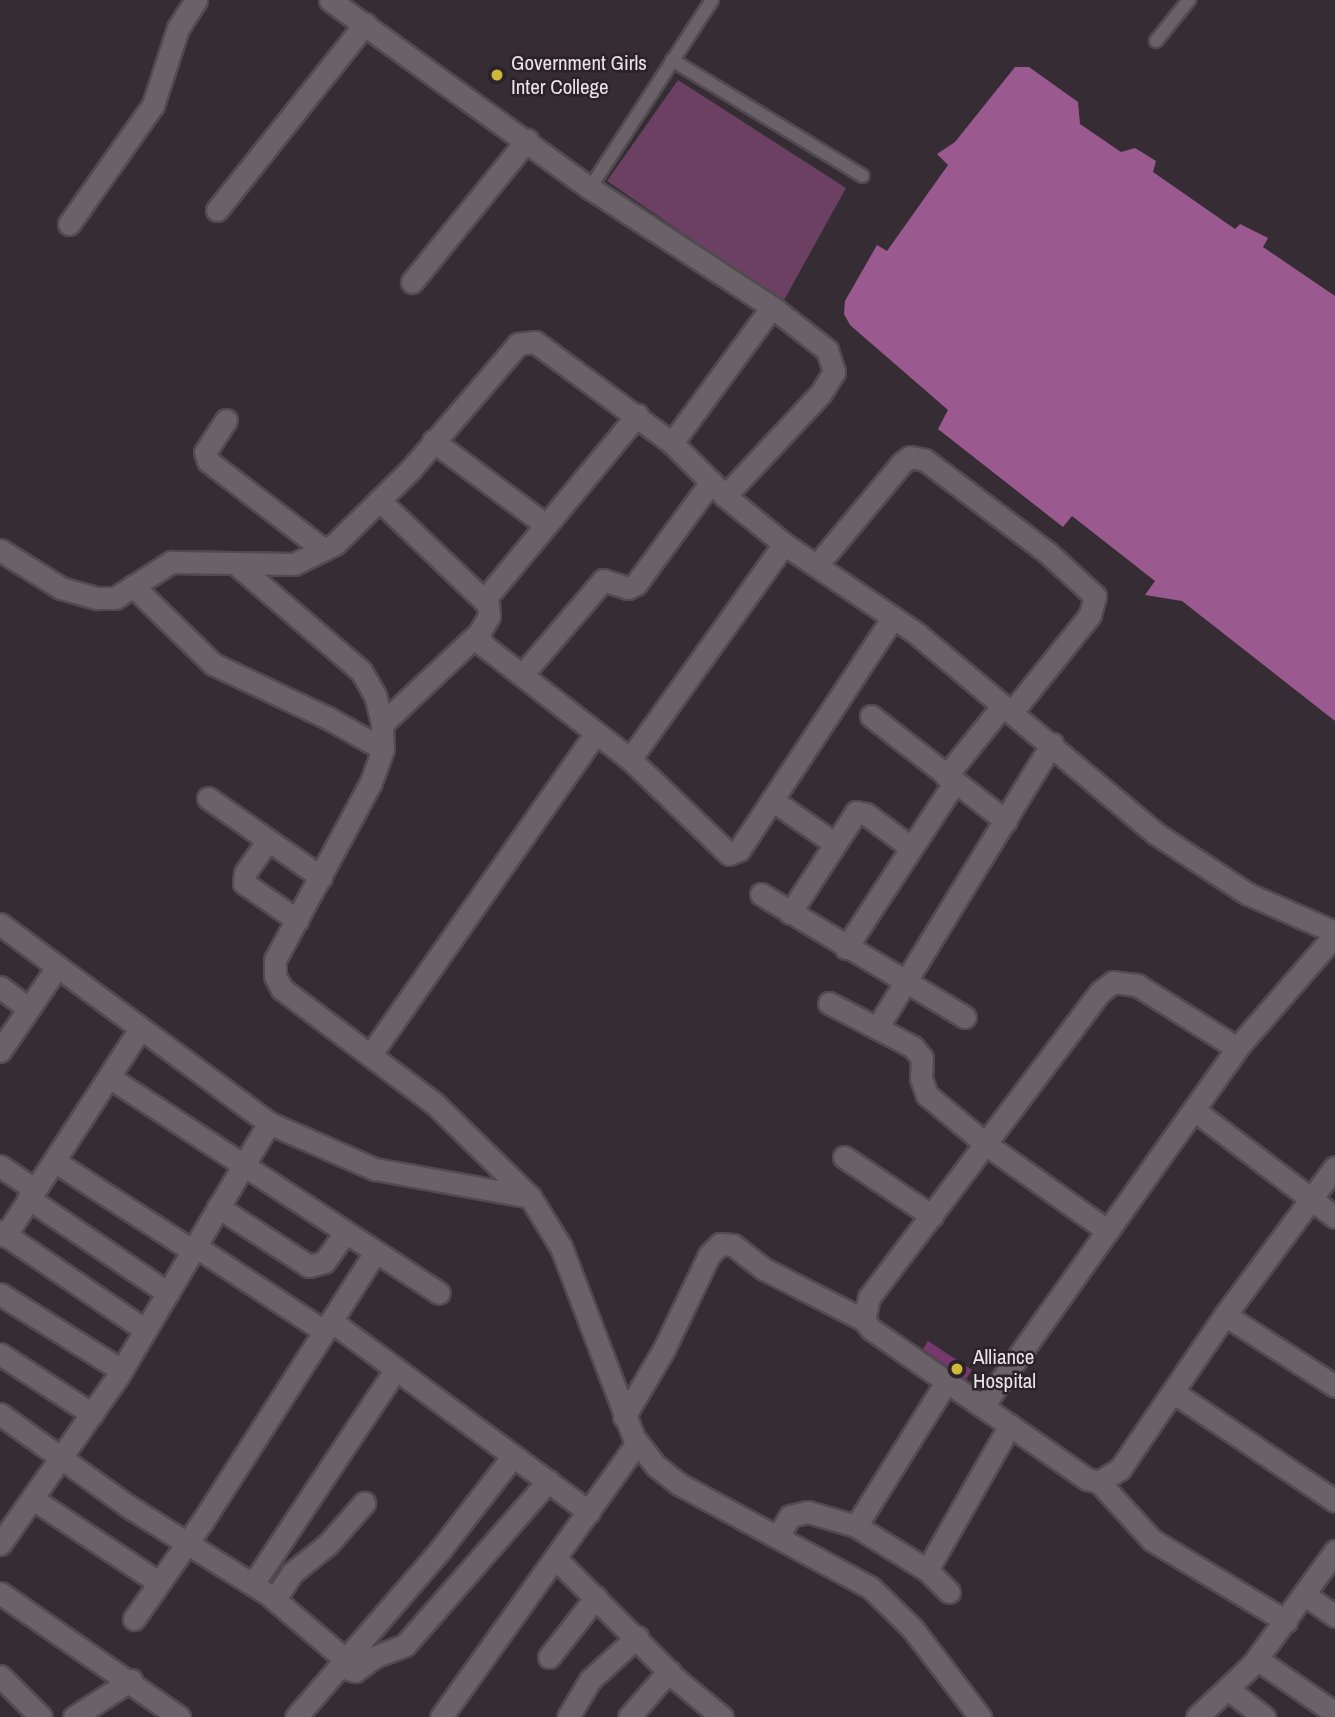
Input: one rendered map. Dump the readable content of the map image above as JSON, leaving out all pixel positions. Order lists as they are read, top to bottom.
{
  "places": ["Government Girls Inter College", "Alliance Hospital"]
}
